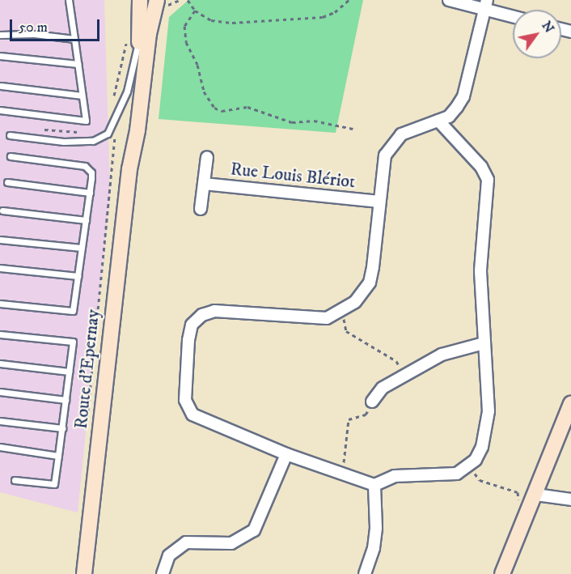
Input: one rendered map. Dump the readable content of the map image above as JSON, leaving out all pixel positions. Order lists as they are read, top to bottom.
{
  "streets": {
    "main road": ["Route d'Epernay"],
    "street": ["Rue Louis Blériot"]
  },
  "scale_bar": "50 m",
  "north": "top right"
}
